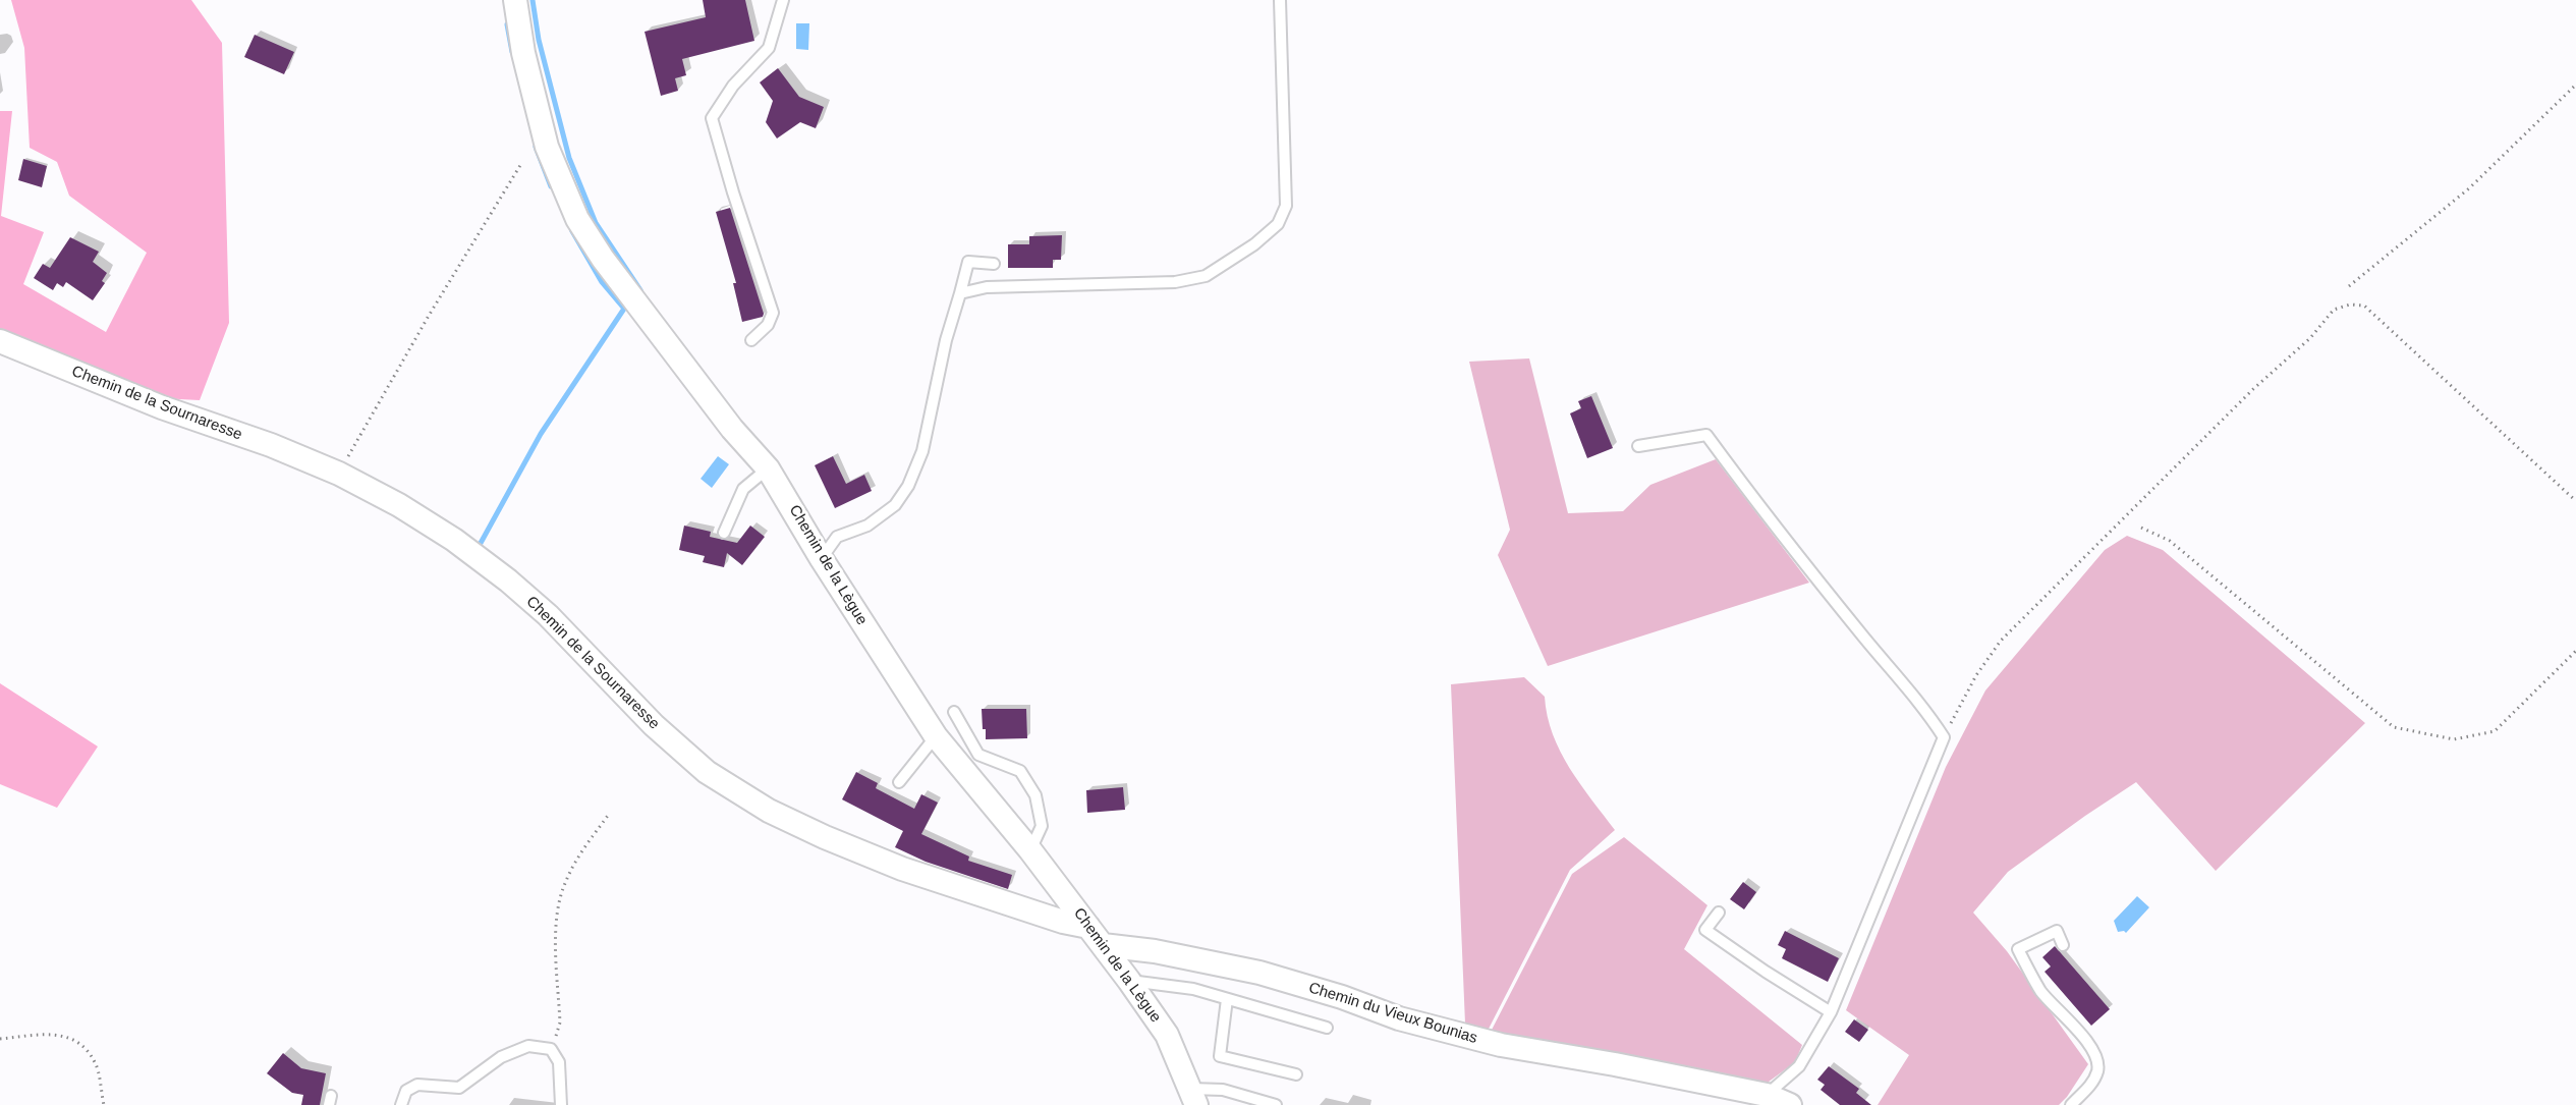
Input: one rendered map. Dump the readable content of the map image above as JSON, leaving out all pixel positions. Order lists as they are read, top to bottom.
{
  "streets": {
    "street": ["Chemin de la Sournaresse", "Chemin de la Lègue", "Chemin du Vieux Bounias"]
  },
  "crossings": [
    ["Chemin de la Sournaresse", "Chemin de la Lègue"],
    ["Chemin de la Lègue", "Chemin du Vieux Bounias"]
  ]
}
